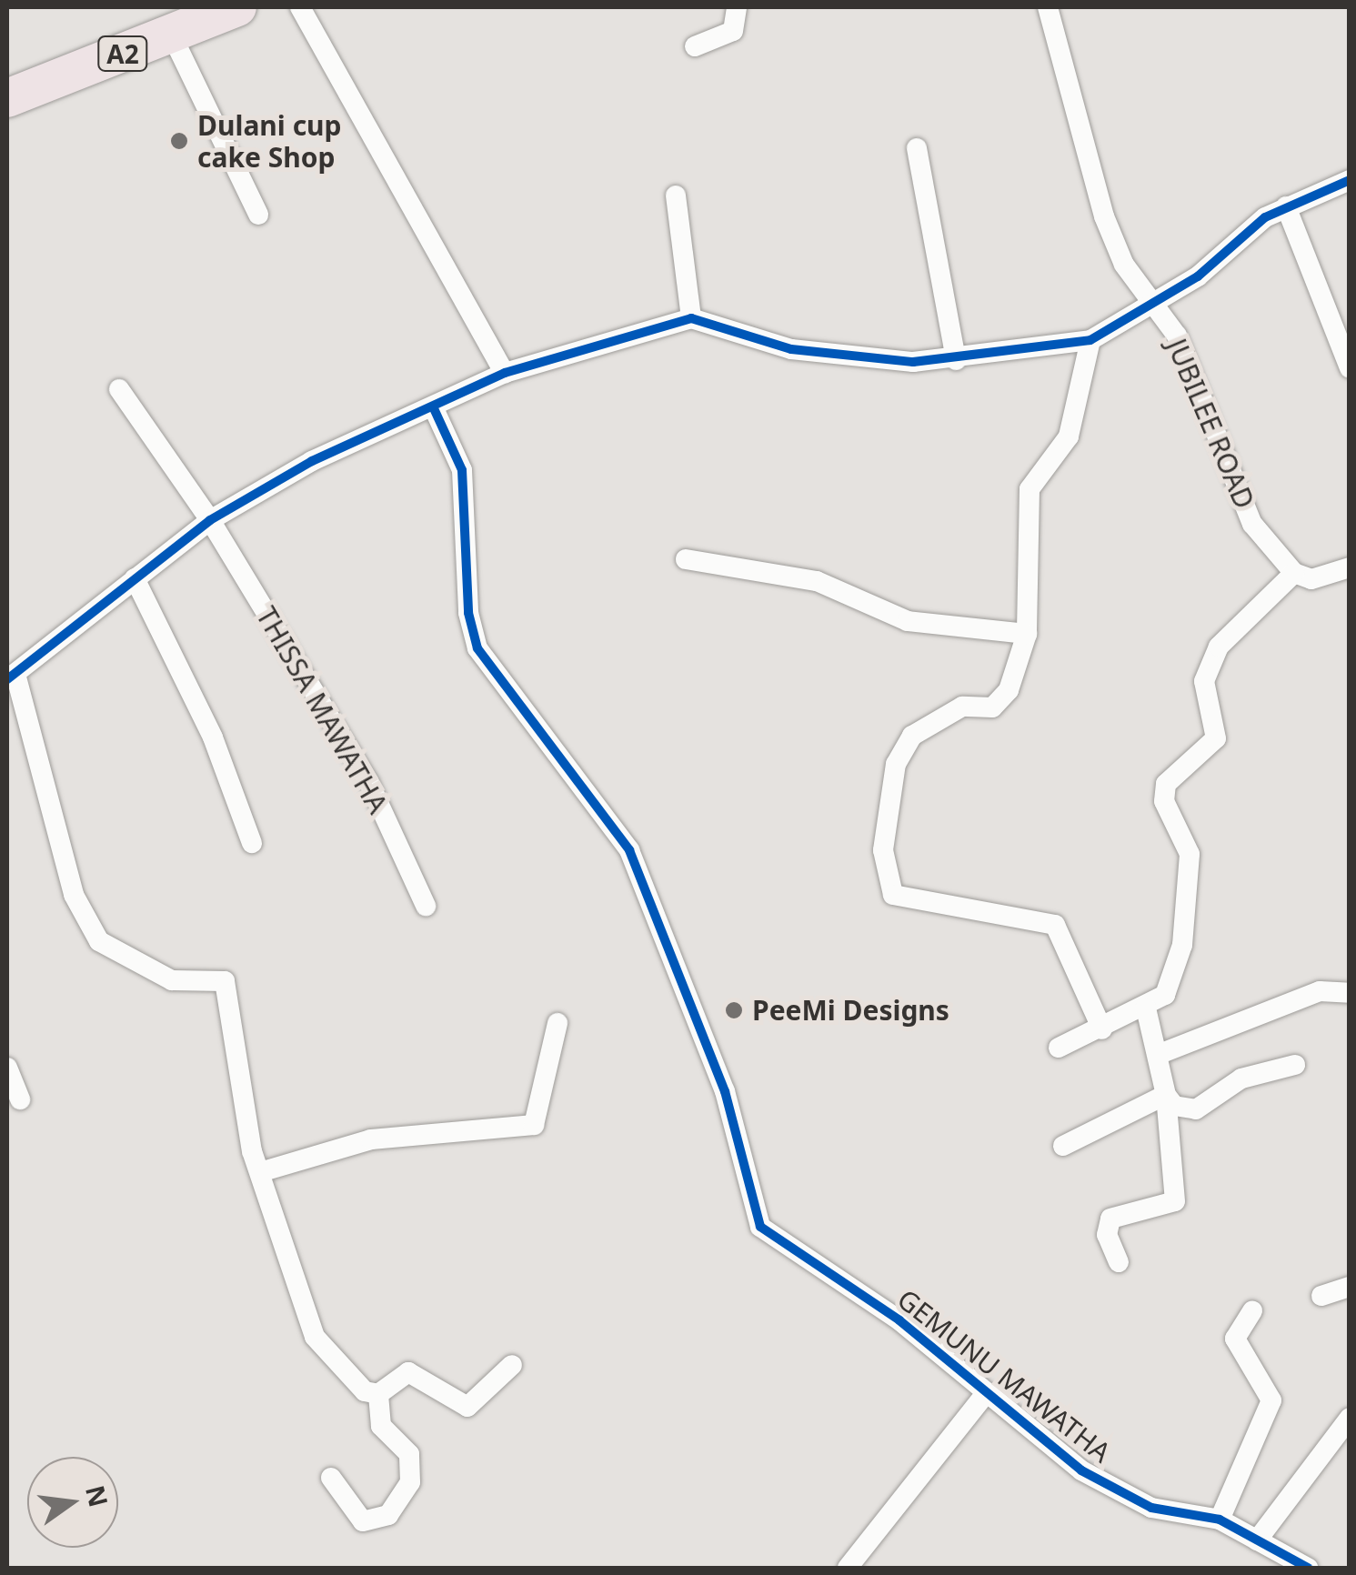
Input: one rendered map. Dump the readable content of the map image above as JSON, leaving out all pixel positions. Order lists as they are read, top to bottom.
{
  "streets": {
    "highway": ["A2"],
    "street": ["JUBILEE ROAD", "THISSA MAWATHA", "GEMUNU MAWATHA"]
  },
  "places": ["Dulani cup cake Shop", "PeeMi Designs"],
  "north": "right"
}
